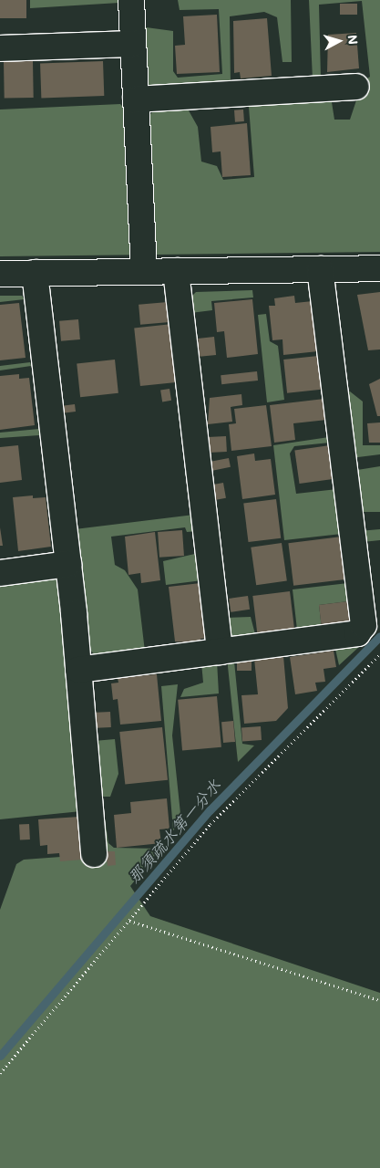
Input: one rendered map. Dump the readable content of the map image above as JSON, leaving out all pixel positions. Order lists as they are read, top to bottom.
{
  "water": ["那須疏水第一分水"],
  "north": "right"
}
